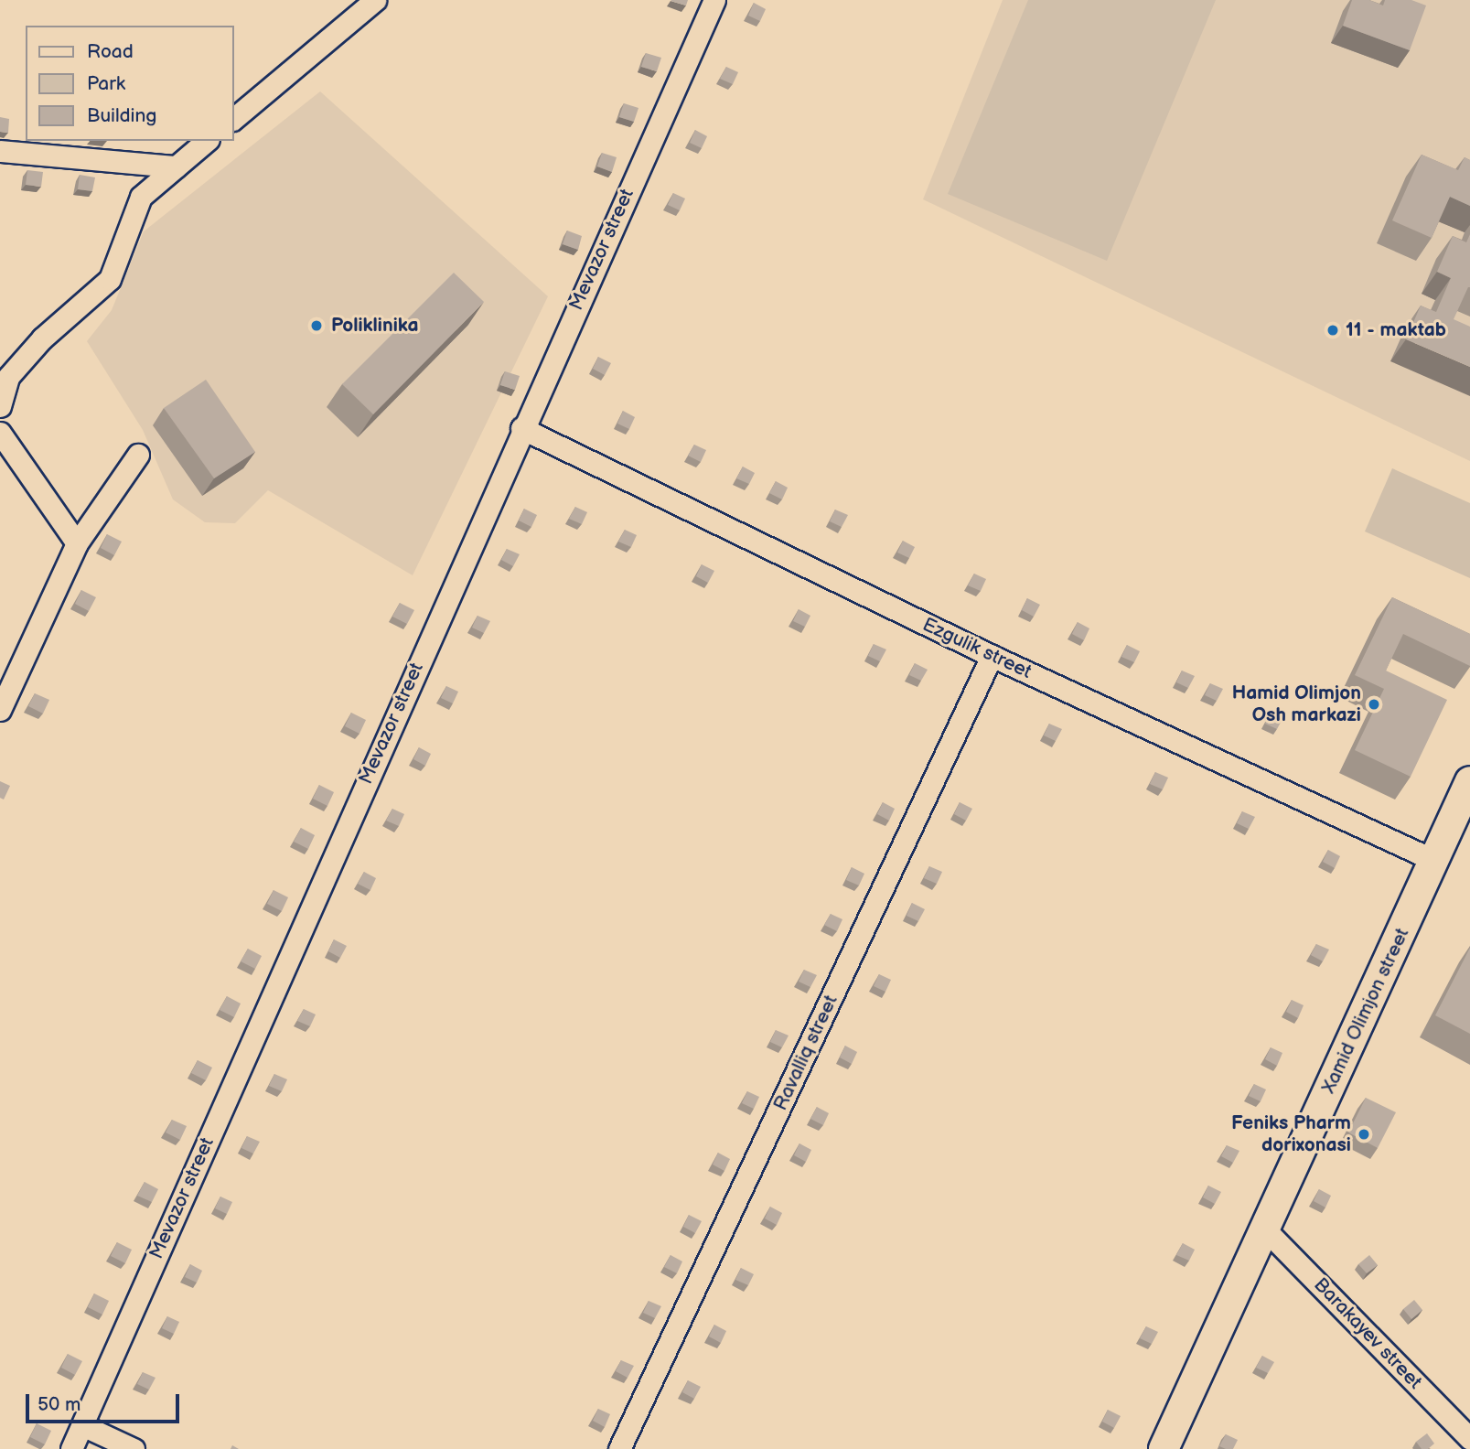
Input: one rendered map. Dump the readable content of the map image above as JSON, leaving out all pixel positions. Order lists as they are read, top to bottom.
{
  "streets": {
    "main road": ["Xamid Olimjon street"],
    "street": [
      "Mevazor street",
      "Ezgulik street",
      "Ravalliq street",
      "Barakayev street"
    ]
  },
  "crossings": [
    ["Mevazor street", "Ezgulik street"],
    ["Ezgulik street", "Xamid Olimjon street"],
    ["Ezgulik street", "Ravalliq street"],
    ["Xamid Olimjon street", "Barakayev street"]
  ],
  "places": [
    "Poliklinika",
    "11 - maktab",
    "Hamid Olimjon Osh markazi",
    "Feniks Pharm dorixonasi"
  ],
  "legend": ["Road", "Park", "Building"],
  "scale_bar": "50 m"
}
